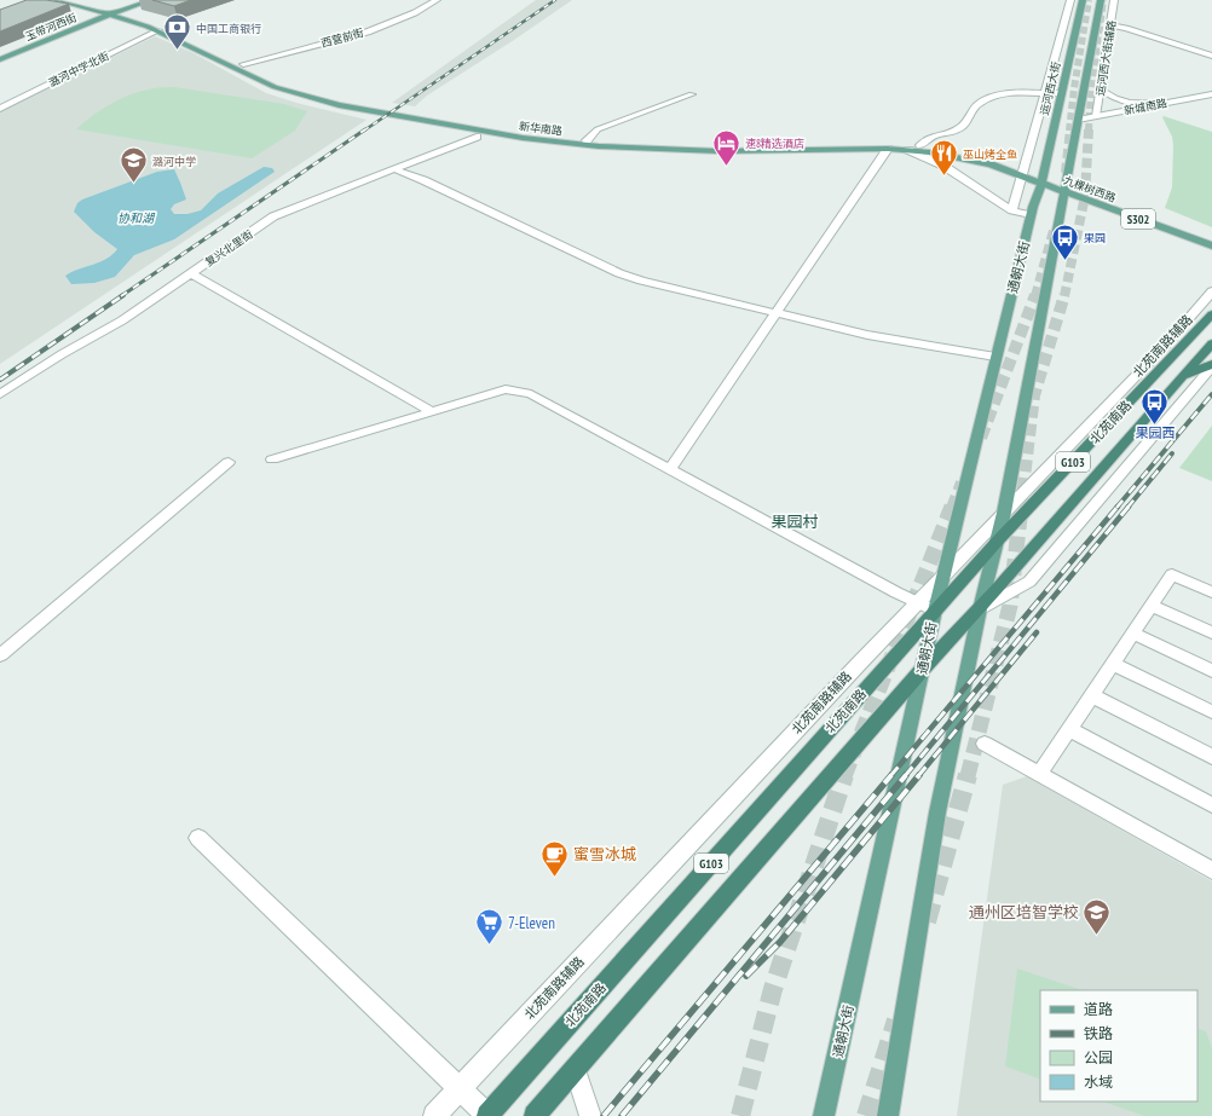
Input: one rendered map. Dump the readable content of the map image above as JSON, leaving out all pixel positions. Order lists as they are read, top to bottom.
{
  "streets": {
    "highway": ["北苑南路", "G103"],
    "main road": [
      "玉带河西街",
      "运河西大街",
      "新华南路",
      "九棵树西路",
      "S302",
      "通朝大街"
    ],
    "street": [
      "西营前街",
      "运河西大街辅路",
      "潞河中学北街",
      "新城南路",
      "复兴北里街",
      "北苑南路辅路"
    ]
  },
  "crossings": [
    ["玉带河西街", "新华南路"],
    ["西营前街", "新华南路"],
    ["运河西大街辅路", "新城南路"],
    ["潞河中学北街", "新华南路"],
    ["运河西大街", "新华南路"],
    ["运河西大街", "九棵树西路"],
    ["运河西大街", "通朝大街"],
    ["新华南路", "九棵树西路"],
    ["新华南路", "通朝大街"],
    ["九棵树西路", "通朝大街"],
    ["通朝大街", "北苑南路辅路"],
    ["通朝大街", "北苑南路"]
  ],
  "districts": ["果园村"],
  "water": ["协和湖"],
  "places": {
    "bank": ["中国工商银行"],
    "hotel": ["速8精选酒店"],
    "restaurant": ["巫山烤全鱼"],
    "school or university": ["潞河中学", "通州区培智学校"],
    "bus stop": ["果园", "果园西"],
    "cafe": ["蜜雪冰城"],
    "supermarket": ["7-Eleven"]
  },
  "legend": [
    "道路",
    "铁路",
    "公园",
    "水域"
  ]
}
